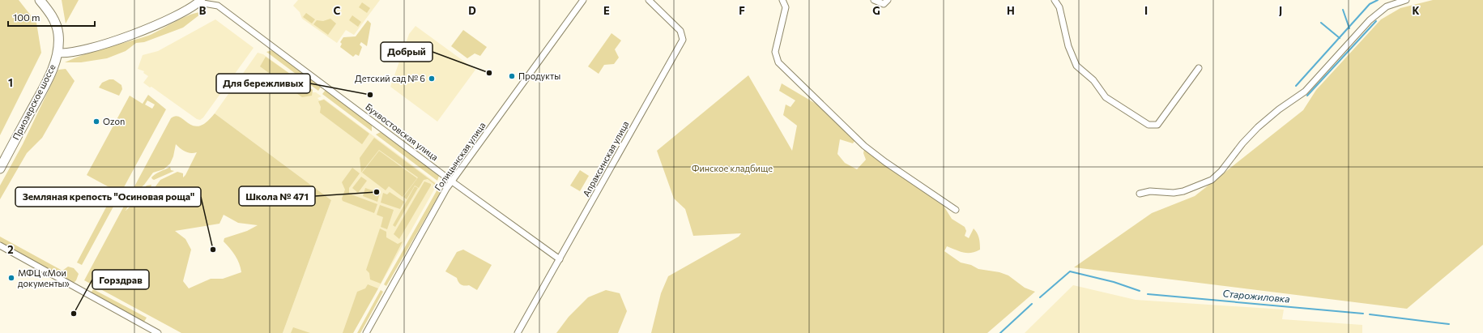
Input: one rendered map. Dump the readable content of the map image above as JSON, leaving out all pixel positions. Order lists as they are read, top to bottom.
{
  "streets": {
    "main road": ["Приозерское шоссе"],
    "street": ["Бухвостовская улица", "Голицынская улица", "Апраксинская улица"]
  },
  "crossings": [
    ["Бухвостовская улица", "Голицынская улица"],
    ["Бухвостовская улица", "Апраксинская улица"]
  ],
  "water": ["Старожиловка"],
  "parks": ["Финское кладбище"],
  "places": [
    "Добрый",
    "Продукты",
    "Детский сад № 6",
    "Для бережливых",
    "Ozon",
    "Школа № 471",
    "Земляная крепость \"Осиновая роща\"",
    "МФЦ «Мои документы»",
    "Горздрав"
  ],
  "scale_bar": "100 m",
  "grid": {
    "columns": [
      "B",
      "C",
      "D",
      "E",
      "F",
      "G",
      "H",
      "I",
      "J",
      "K"
    ],
    "rows": ["1", "2"]
  }
}
